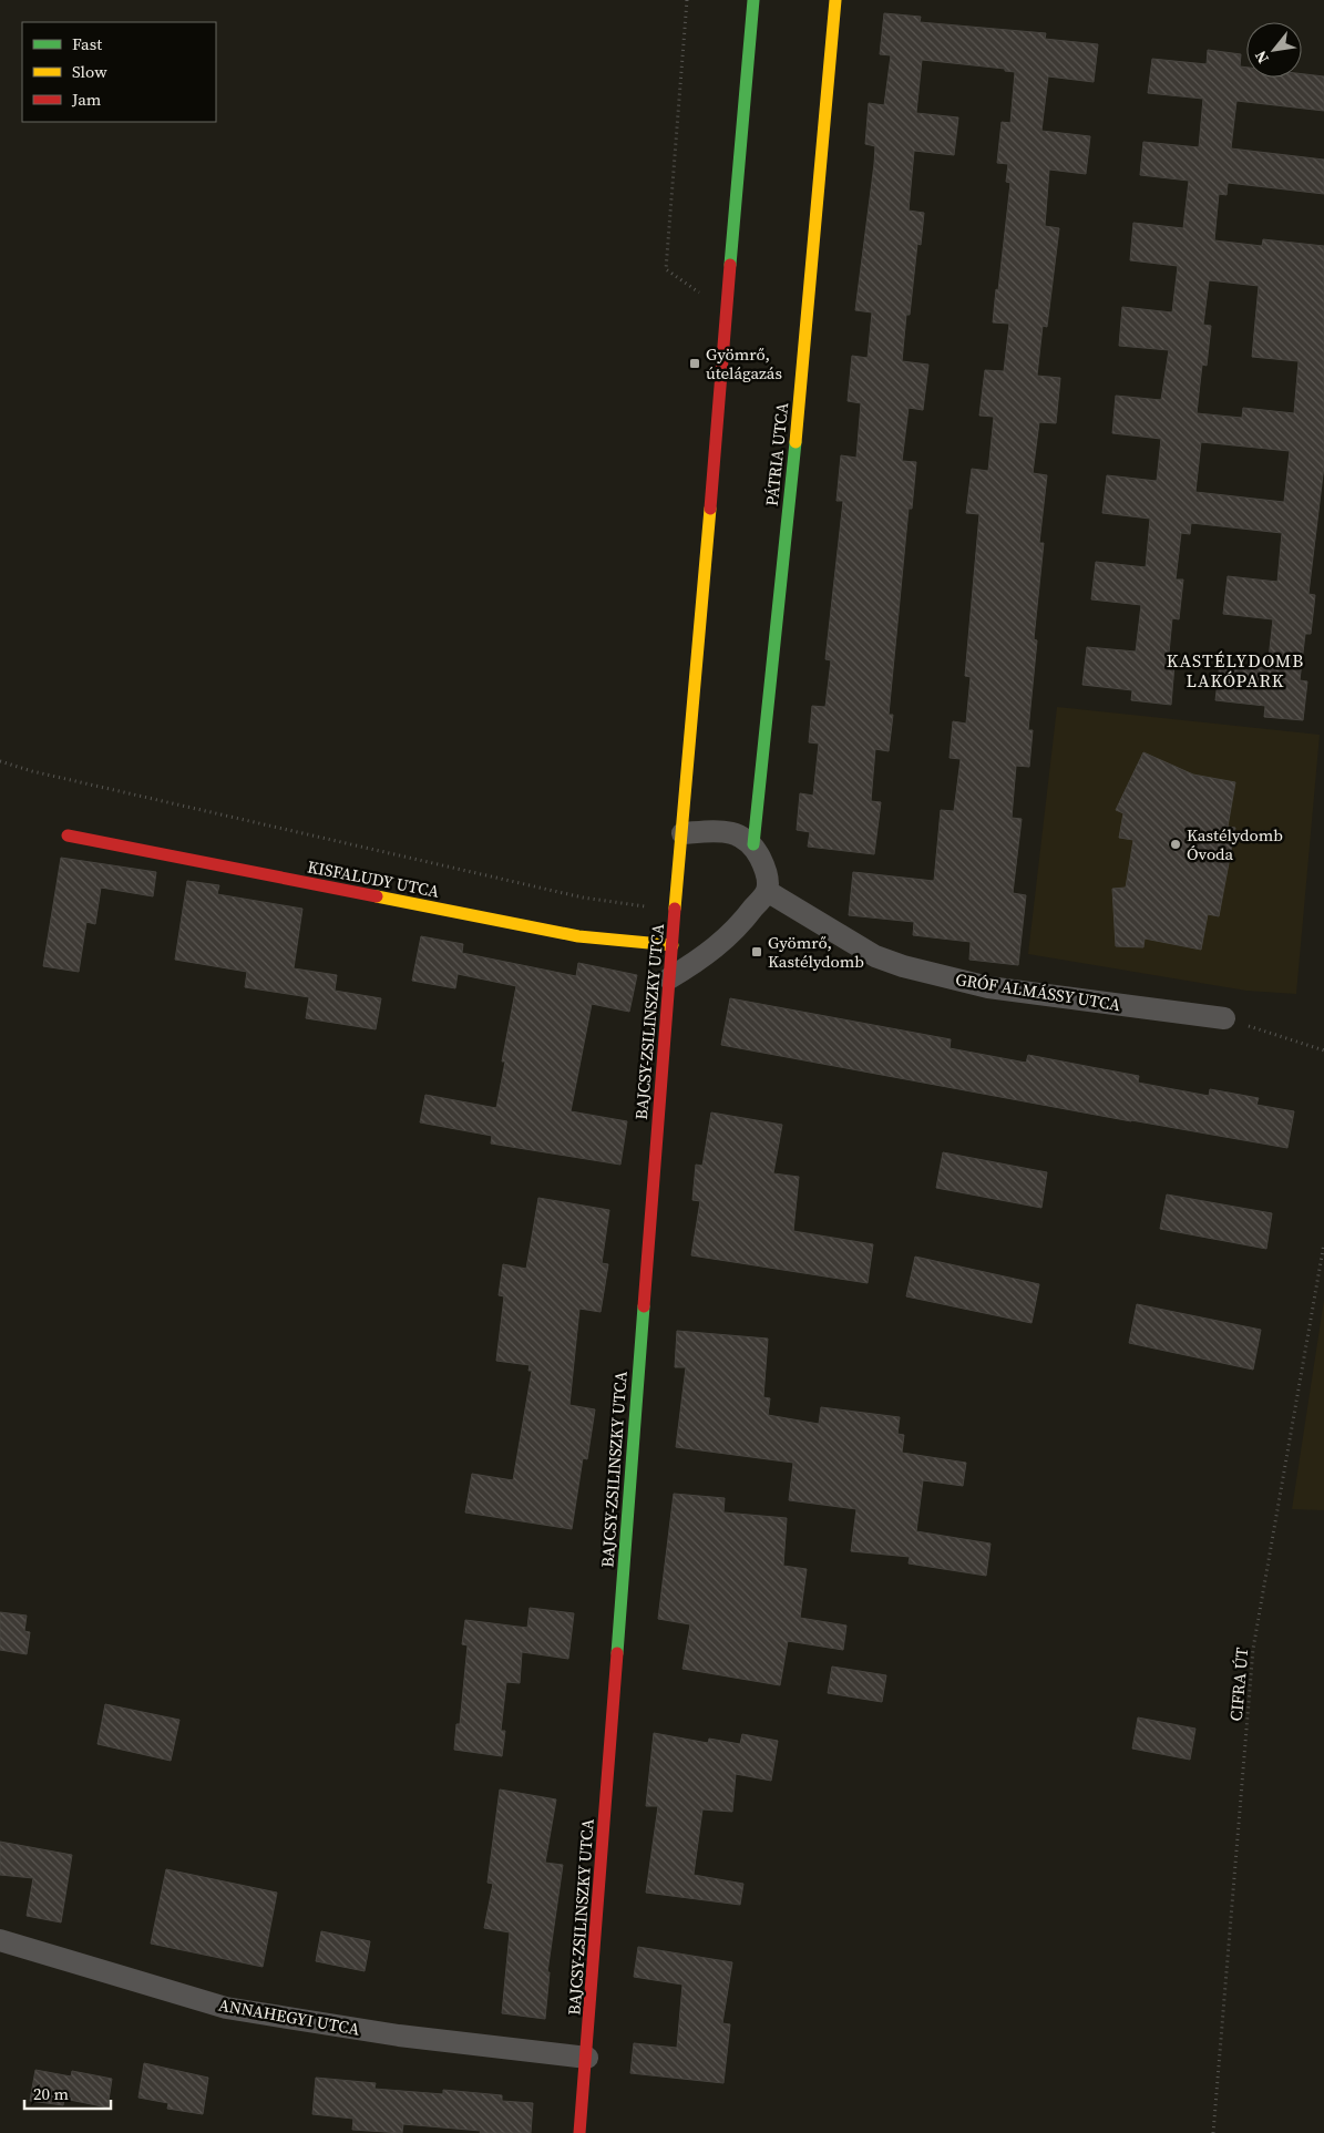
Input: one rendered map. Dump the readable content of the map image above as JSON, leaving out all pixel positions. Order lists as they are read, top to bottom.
{
  "streets": {
    "main road": ["PÁTRIA UTCA", "KISFALUDY UTCA", "BAJCSY-ZSILINSZKY UTCA"],
    "street": ["GRÓF ALMÁSSY UTCA", "ANNAHEGYI UTCA"],
    "path": ["CIFRA ÚT"]
  },
  "crossings": [
    ["KISFALUDY UTCA", "BAJCSY-ZSILINSZKY UTCA"],
    ["BAJCSY-ZSILINSZKY UTCA", "ANNAHEGYI UTCA"]
  ],
  "districts": ["KASTÉLYDOMB LAKÓPARK"],
  "places": {
    "transit": ["Gyömrő, útelágazás", "Gyömrő, Kastélydomb"],
    "other": ["Kastélydomb Óvoda"]
  },
  "legend": ["Fast", "Slow", "Jam"],
  "scale_bar": "20 m",
  "north": "bottom left"
}
